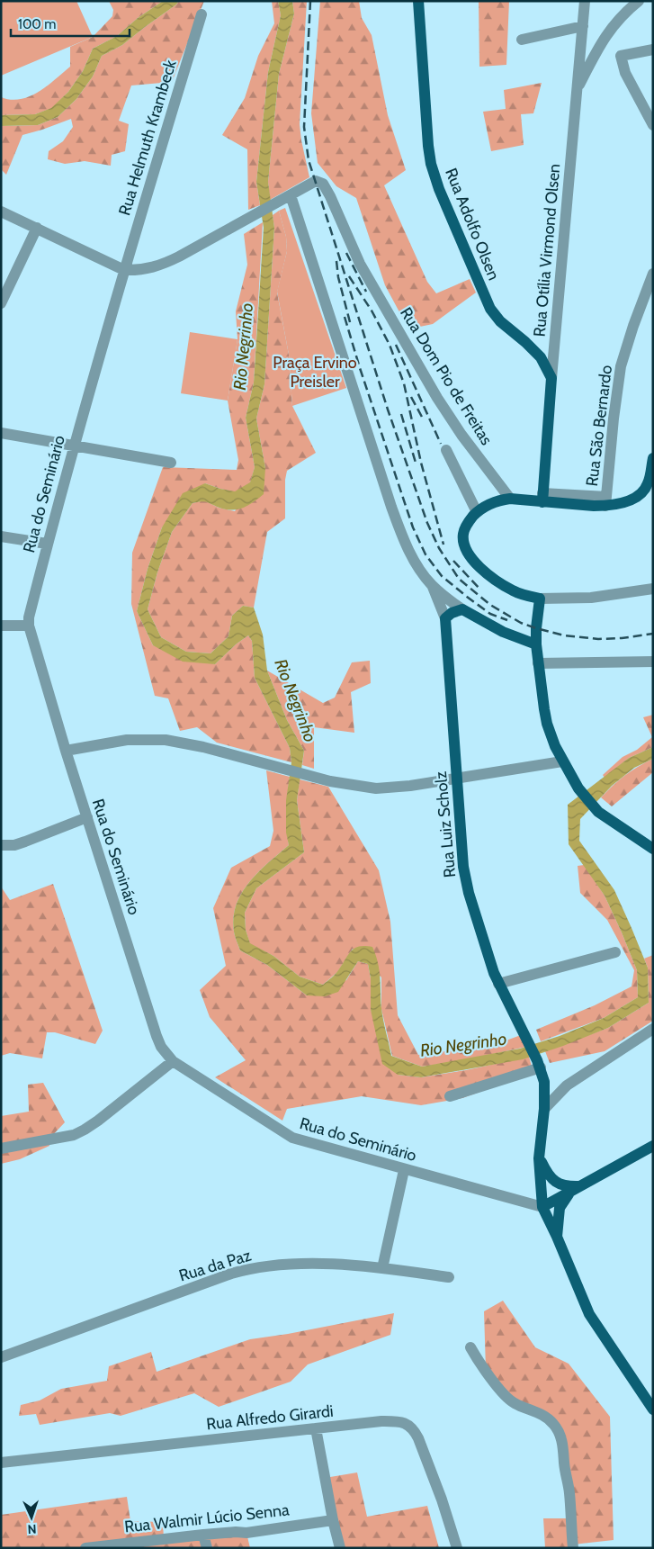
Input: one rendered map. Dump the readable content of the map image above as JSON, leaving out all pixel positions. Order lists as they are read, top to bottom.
{
  "streets": {
    "main road": ["Rua Adolfo Olsen", "Rua Otília Virmond Olsen", "Rua Luiz Scholz"],
    "street": [
      "Rua Helmuth Krambeck",
      "Rua Dom Pio de Freitas",
      "Rua São Bernardo",
      "Rua do Seminário",
      "Rua da Paz",
      "Rua Alfredo Girardi",
      "Rua Walmir Lúcio Senna"
    ]
  },
  "crossings": [
    ["Rua Helmuth Krambeck", "Rua Dom Pio de Freitas"],
    ["Rua Helmuth Krambeck", "Rua do Seminário"],
    ["Rua Adolfo Olsen", "Rua Otília Virmond Olsen"],
    ["Rua Dom Pio de Freitas", "Rua do Seminário"],
    ["Rua do Seminário", "Rua Luiz Scholz"]
  ],
  "water": ["Rio Negrinho"],
  "parks": ["Praça Ervino Preisler"],
  "scale_bar": "100 m",
  "north": "bottom"
}
